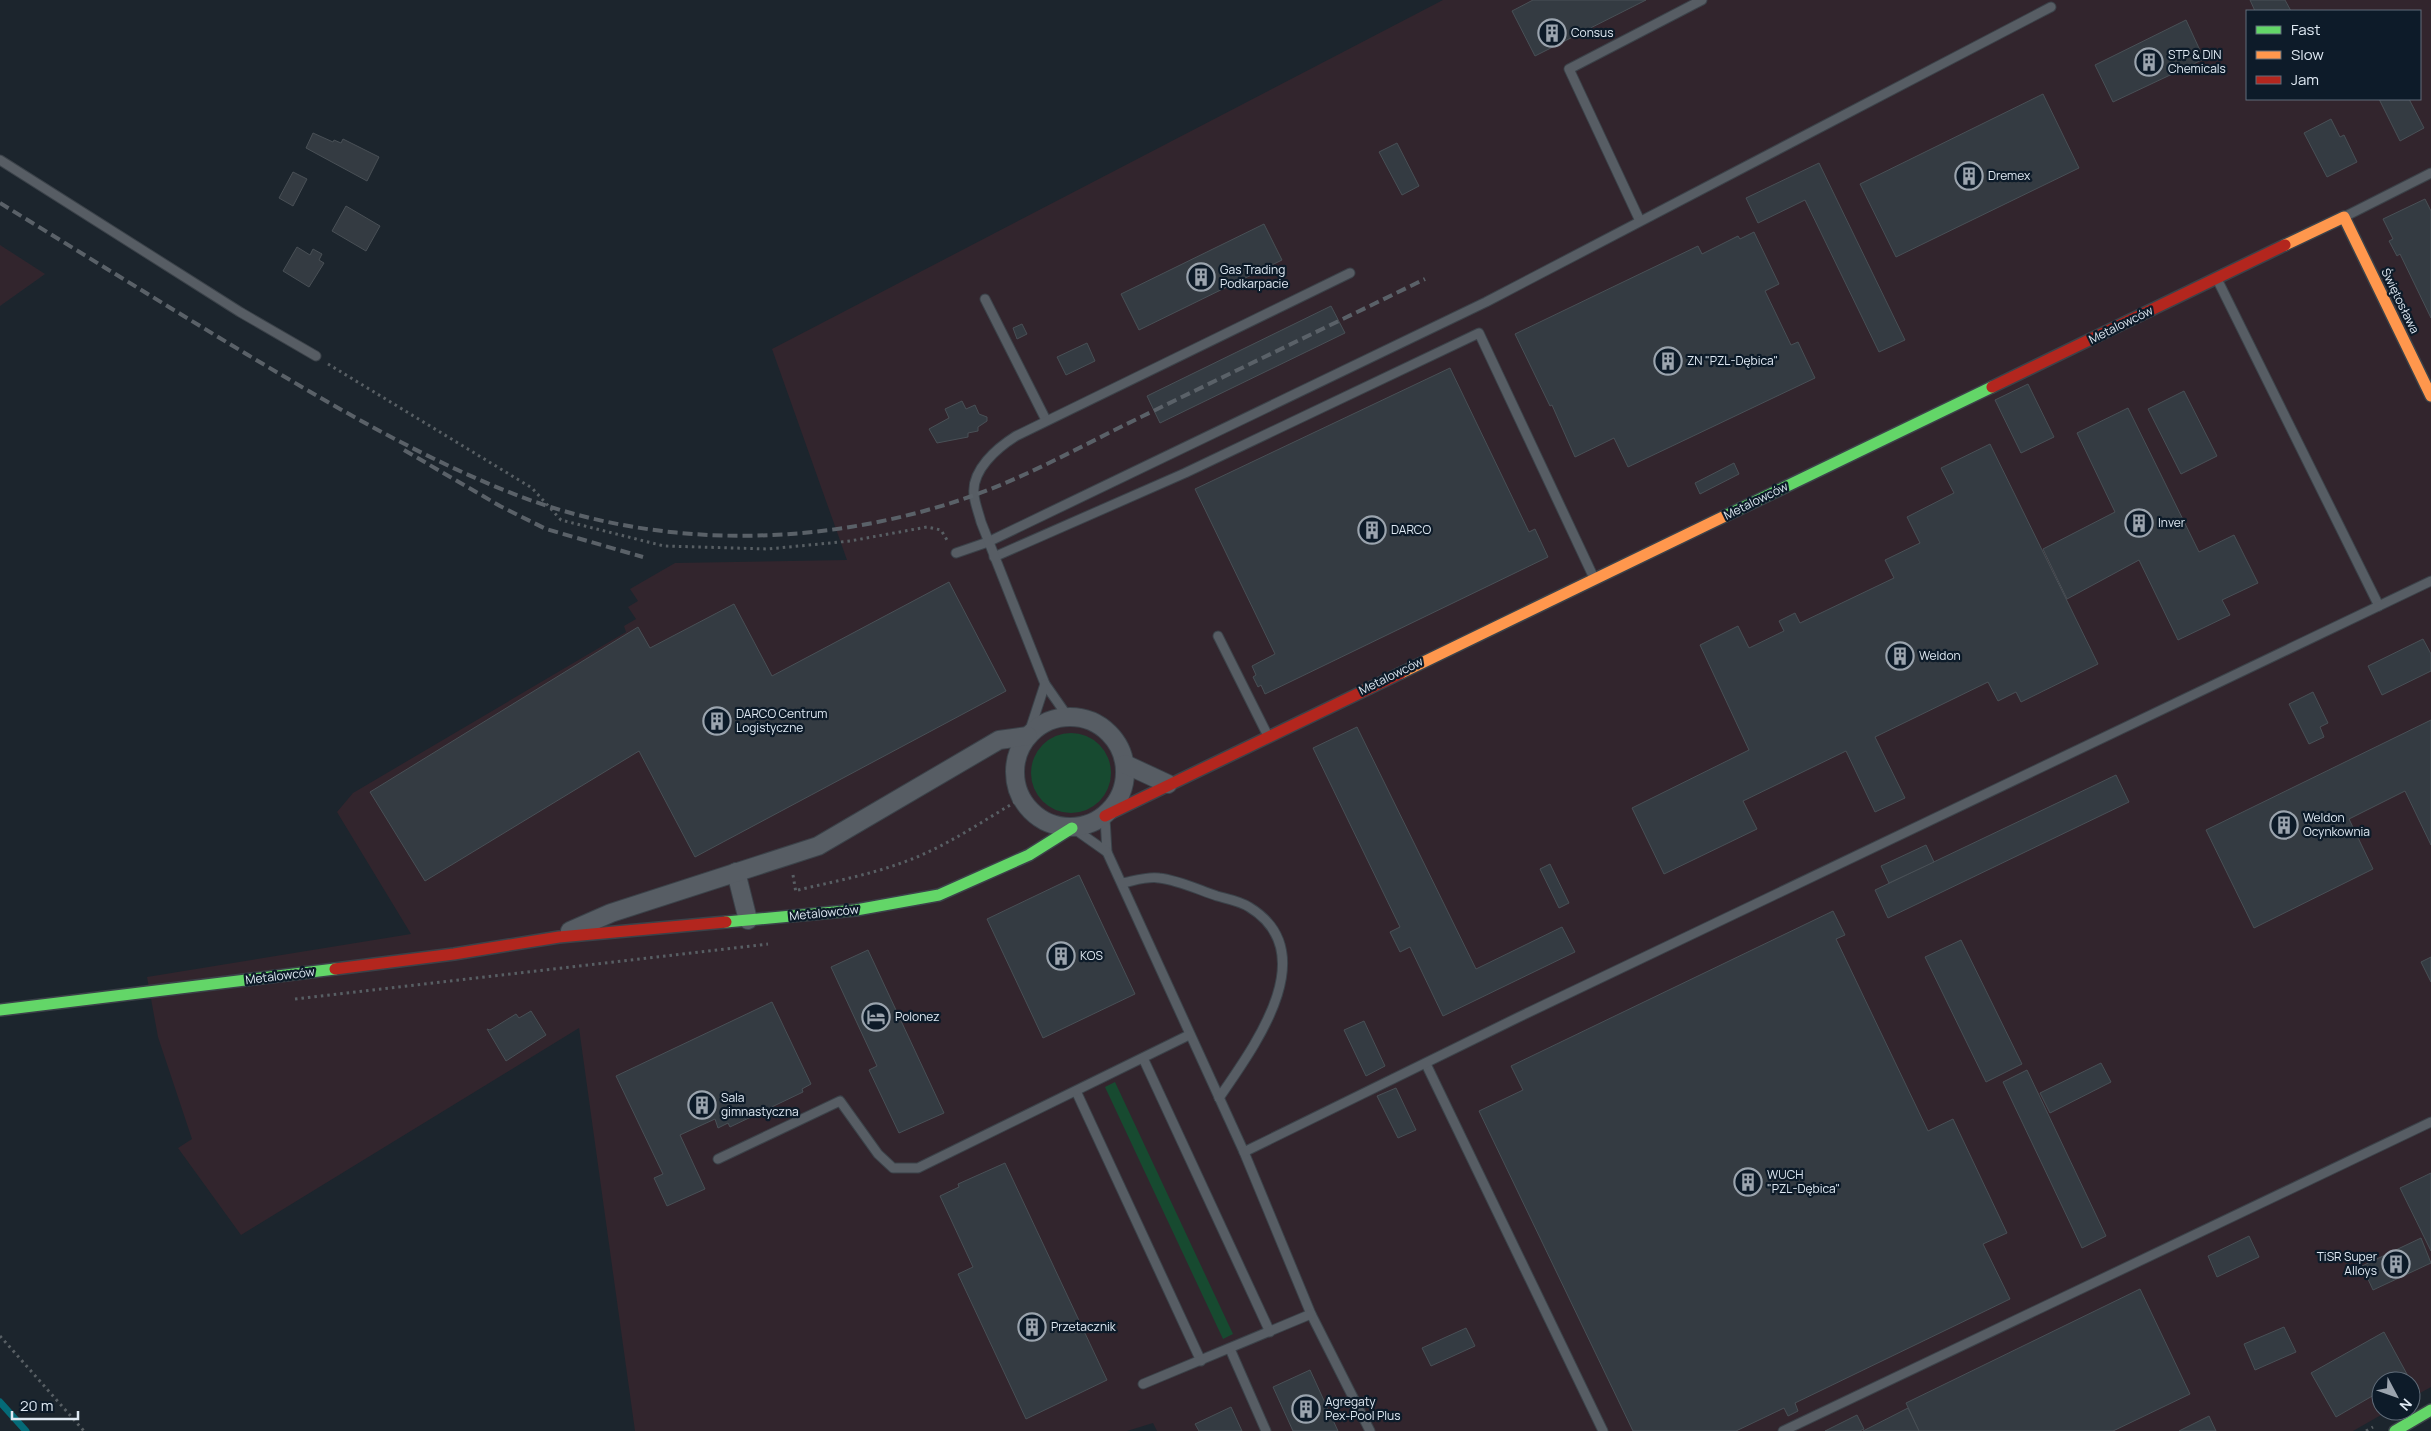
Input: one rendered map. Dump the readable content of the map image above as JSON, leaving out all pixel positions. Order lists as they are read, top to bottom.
{
  "streets": {
    "street": ["Świętosława", "Metalowców"]
  },
  "crossings": [
    ["Świętosława", "Metalowców"]
  ],
  "places": {
    "building": [
      "Consus",
      "STP & DIN Chemicals",
      "Dremex",
      "Gas Trading Podkarpacie",
      "ZN \"PZL-Dębica\"",
      "Inver",
      "DARCO",
      "Weldon",
      "DARCO Centrum Logistyczne",
      "Weldon Ocynkownia",
      "KOS",
      "Sala gimnastyczna",
      "WUCH \"PZL-Dębica\"",
      "TiSR Super Alloys",
      "Przetacznik",
      "Agregaty Pex-Pool Plus"
    ],
    "hotel": ["Polonez"]
  },
  "legend": ["Fast", "Slow", "Jam"],
  "scale_bar": "20 m",
  "north": "bottom right"
}
